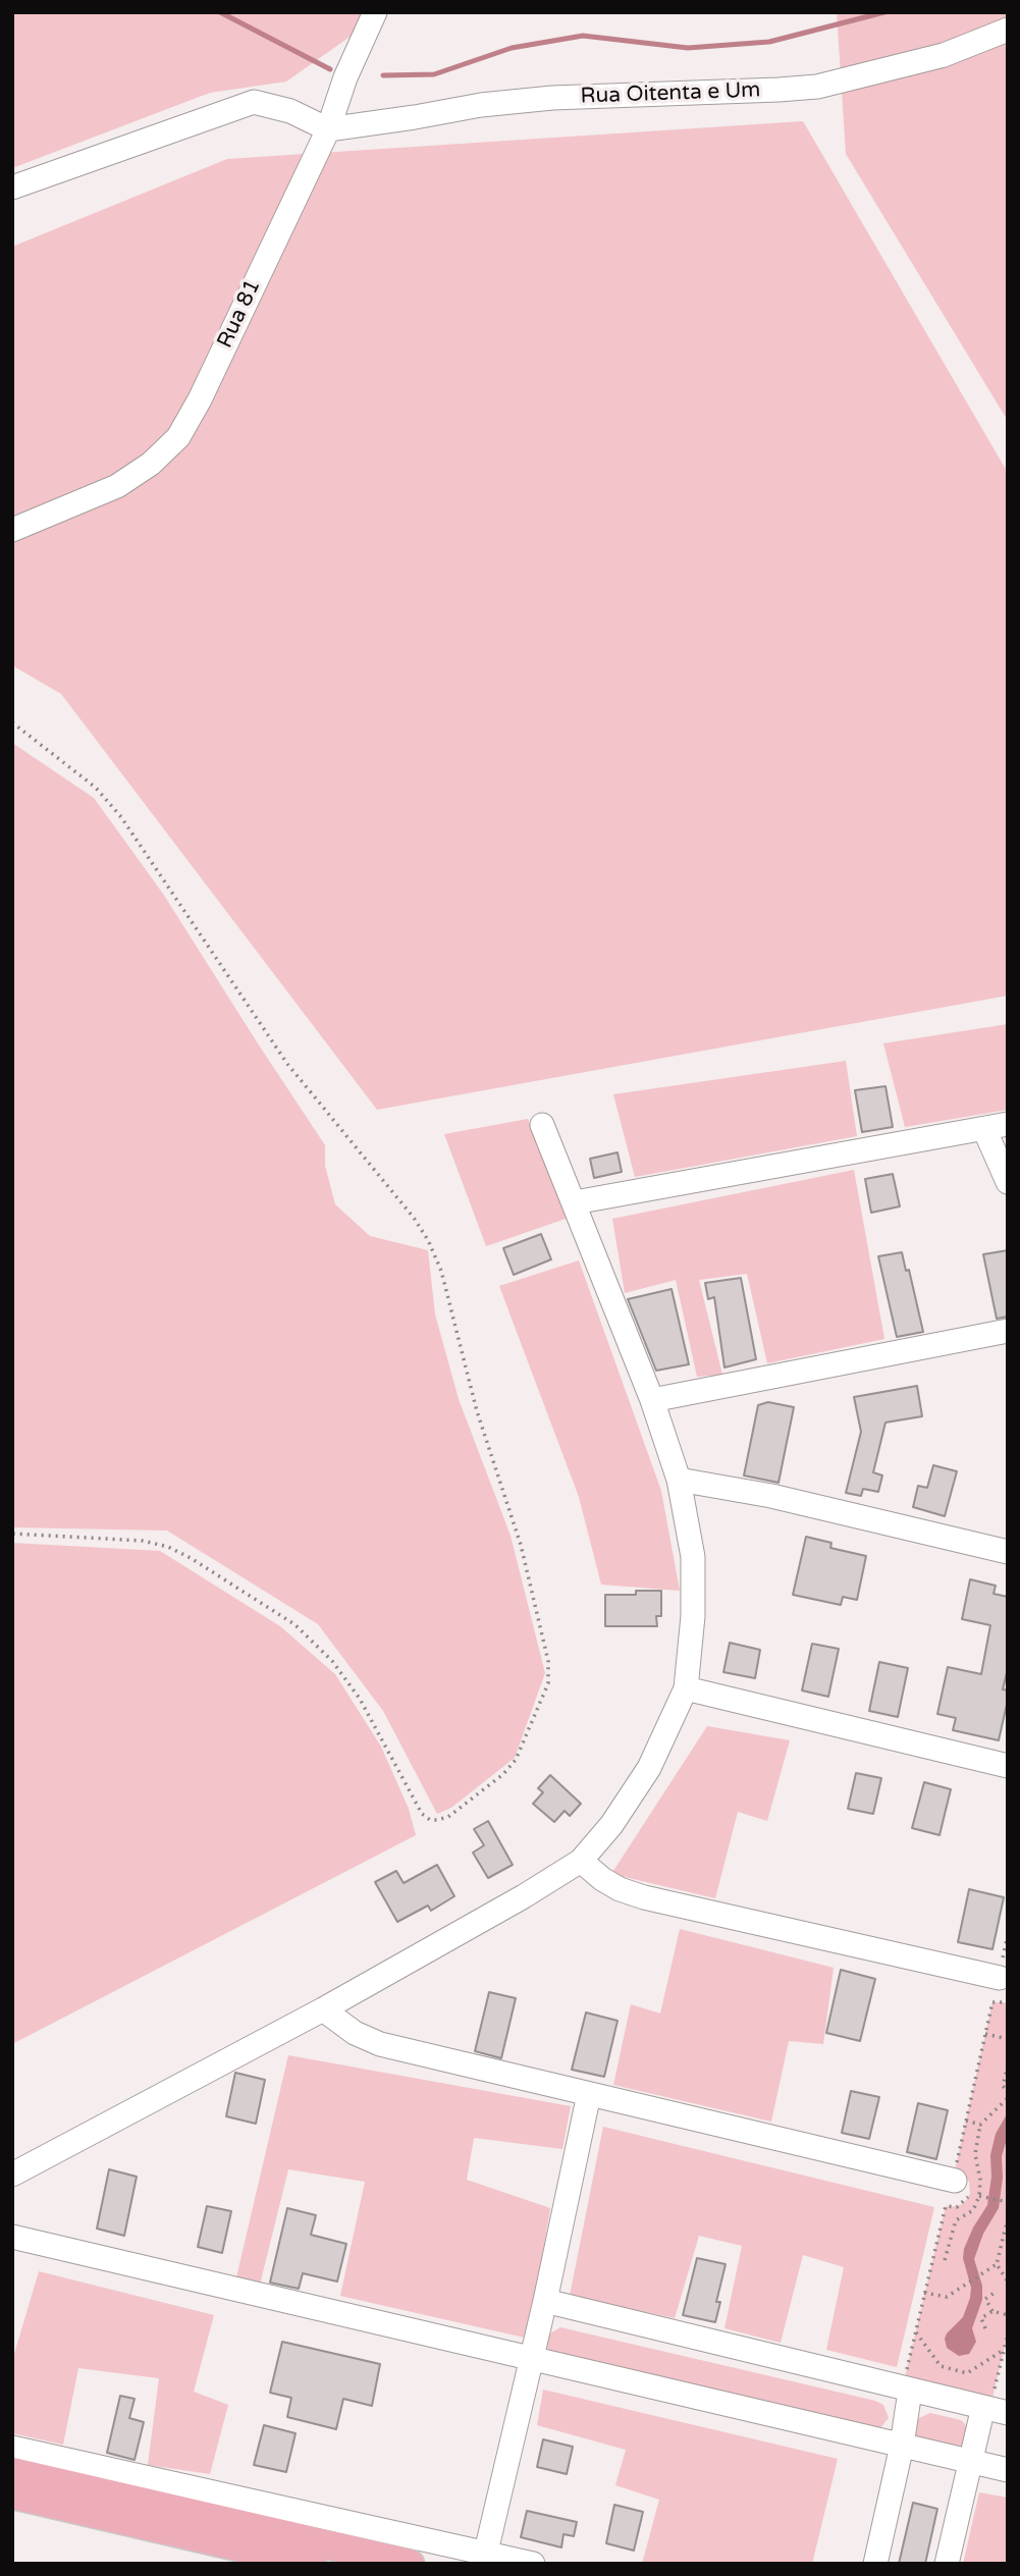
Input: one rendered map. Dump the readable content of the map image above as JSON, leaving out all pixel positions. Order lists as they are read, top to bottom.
{
  "streets": {
    "street": ["Rua Oitenta e Um", "Rua 81"]
  },
  "crossings": [
    ["Rua Oitenta e Um", "Rua 81"]
  ]
}
